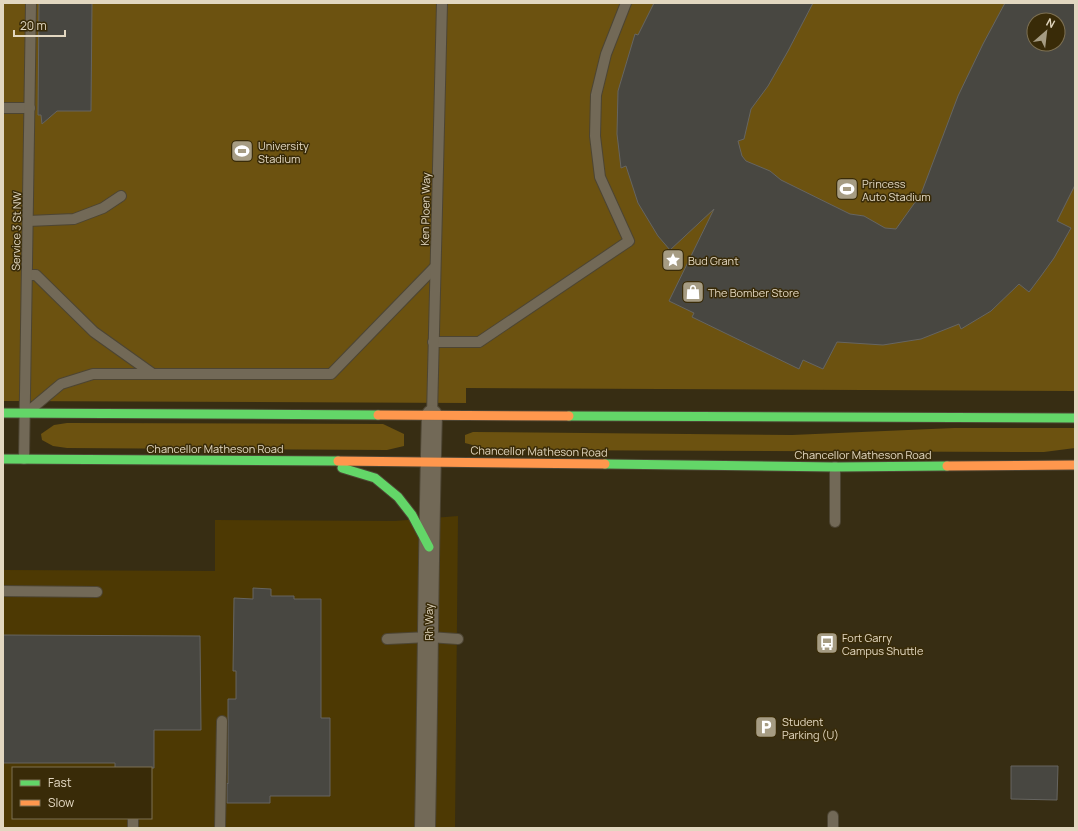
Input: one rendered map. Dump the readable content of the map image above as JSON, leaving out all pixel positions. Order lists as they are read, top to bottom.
{
  "streets": {
    "main road": ["Chancellor Matheson Road"],
    "street": ["Rh Way"],
    "lane": ["Ken Ploen Way", "Service 3 St NW"]
  },
  "crossings": [
    ["Ken Ploen Way", "Rh Way"],
    ["Service 3 St NW", "Chancellor Matheson Road"],
    ["Chancellor Matheson Road", "Rh Way"]
  ],
  "places": {
    "sports": ["University Stadium", "Princess Auto Stadium"],
    "place": ["Bud Grant"],
    "shop": ["The Bomber Store"],
    "bus stop": ["Fort Garry Campus Shuttle"],
    "parking": ["Student Parking (U)"]
  },
  "legend": ["Fast", "Slow"],
  "scale_bar": "20 m",
  "north": "top right"
}
